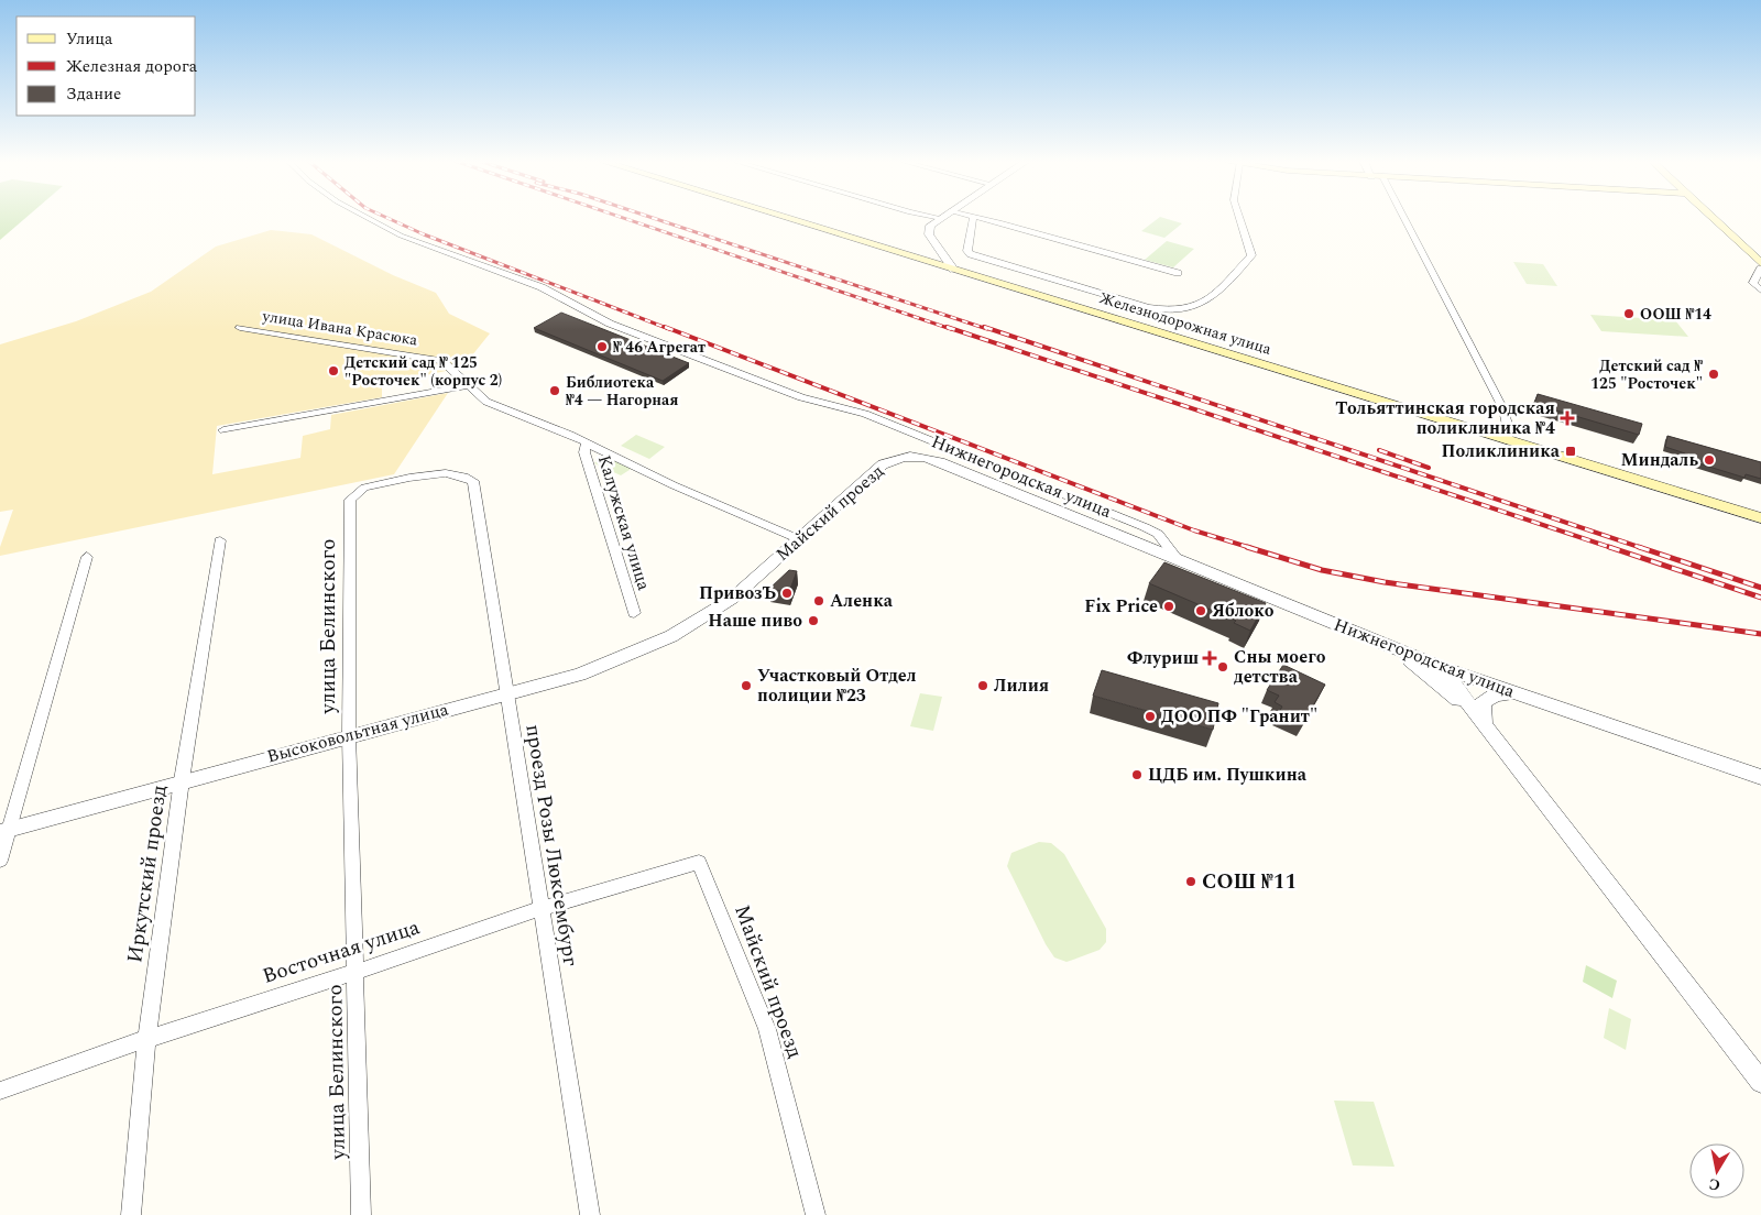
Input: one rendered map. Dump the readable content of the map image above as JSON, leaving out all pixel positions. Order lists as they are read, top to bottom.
{
  "streets": {
    "main road": ["Железнодорожная улица"],
    "street": [
      "улица Ивана Красюка",
      "Нижнегородская улица",
      "Майский проезд",
      "Калужская улица",
      "улица Белинского",
      "Высоковольтная улица",
      "проезд Розы Люксембург",
      "Иркутский проезд",
      "Восточная улица"
    ]
  },
  "crossings": [
    ["улица Ивана Красюка", "Калужская улица"],
    ["Нижнегородская улица", "Майский проезд"],
    ["Майский проезд", "Высоковольтная улица"],
    ["Майский проезд", "Восточная улица"],
    ["улица Белинского", "Высоковольтная улица"],
    ["улица Белинского", "проезд Розы Люксембург"],
    ["улица Белинского", "Восточная улица"],
    ["Высоковольтная улица", "проезд Розы Люксембург"],
    ["Высоковольтная улица", "Иркутский проезд"],
    ["проезд Розы Люксембург", "Восточная улица"],
    ["Иркутский проезд", "Восточная улица"]
  ],
  "places": {
    "other": [
      "ООШ №14",
      "№ 46 Агрегат",
      "Детский сад № 125 \"Росточек\" (корпус 2)",
      "Детский сад № 125 \"Росточек\"",
      "Библиотека №4 — Нагорная",
      "Миндаль",
      "ПривозЪ",
      "Аленка",
      "Fix Price",
      "Яблоко",
      "Наше пиво",
      "Сны моего детства",
      "Участковый Отдел полиции №23",
      "Лилия",
      "ДОО ПФ \"Гранит\"",
      "ЦДБ им. Пушкина",
      "СОШ №11"
    ],
    "health": ["Тольяттинская городская поликлиника №4", "Флуриш"],
    "transit": ["Поликлиника"]
  },
  "legend": ["Улица", "Железная дорога", "Здание"],
  "north": "bottom"
}
